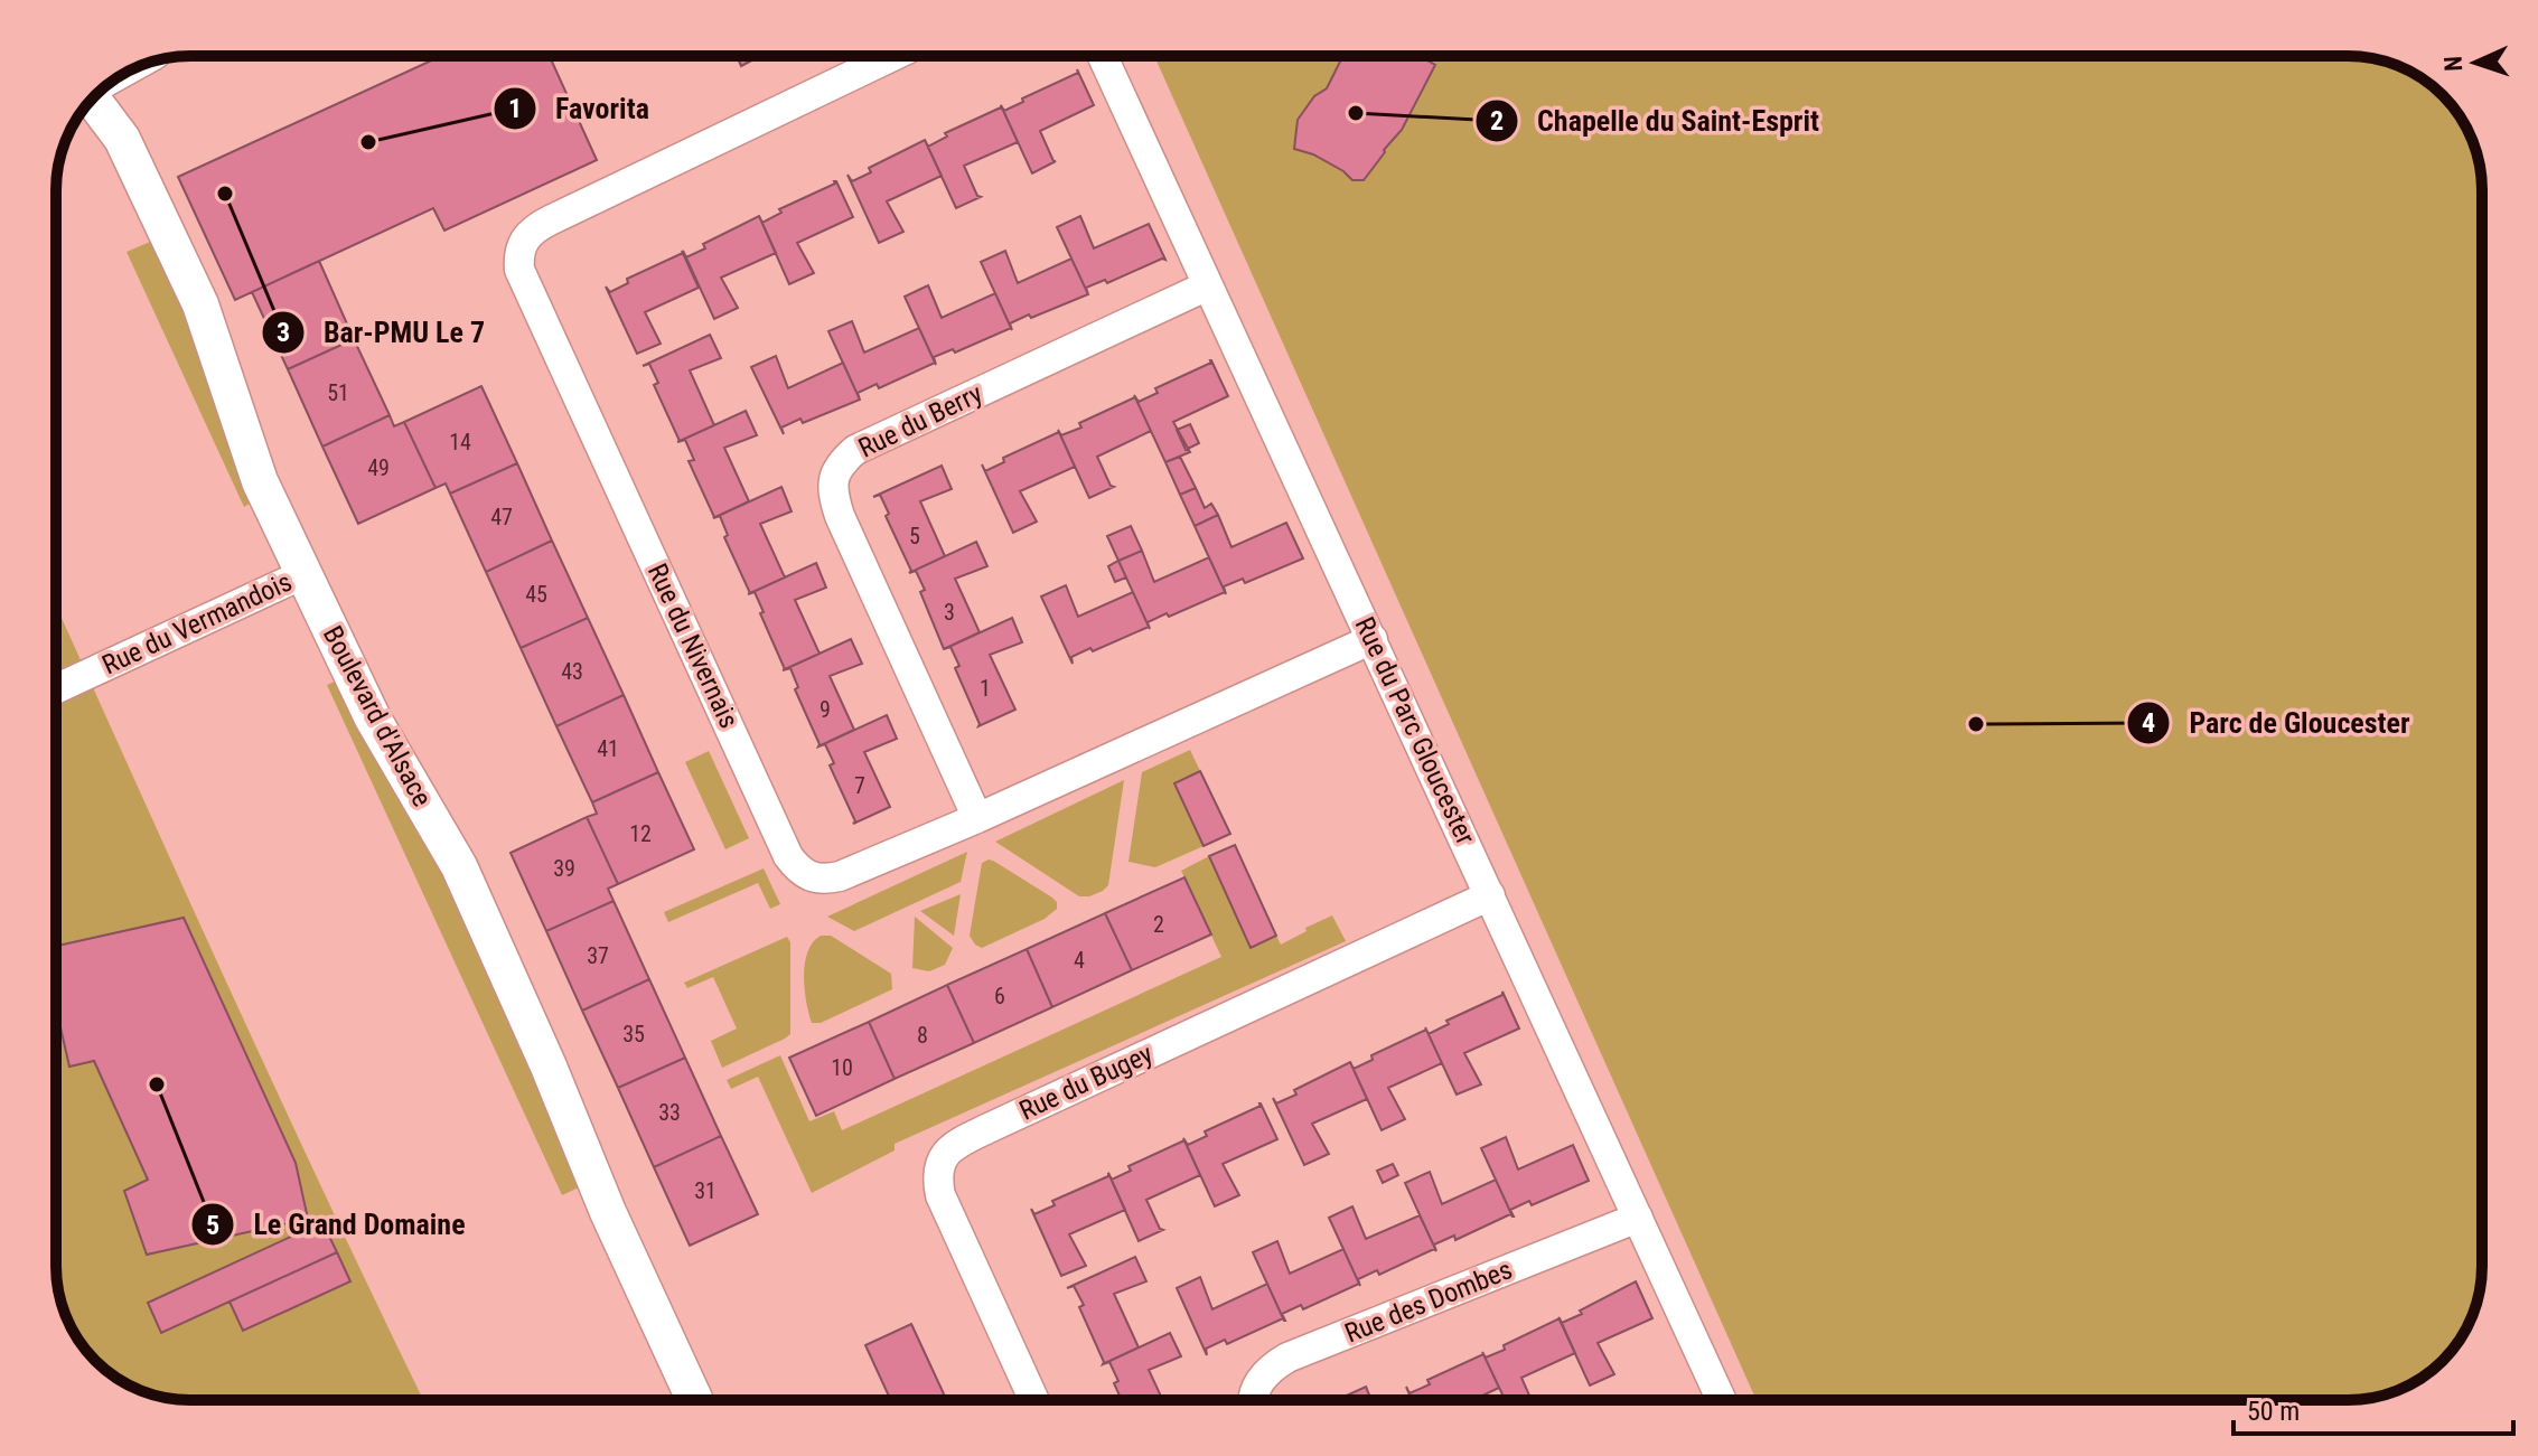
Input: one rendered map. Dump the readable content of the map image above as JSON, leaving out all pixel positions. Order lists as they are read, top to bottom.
{
  "streets": {
    "street": [
      "Rue du Berry",
      "Rue du Vermandois",
      "Rue du Nivernais",
      "Boulevard d'Alsace",
      "Rue du Parc Gloucester",
      "Rue du Bugey",
      "Rue des Dombes"
    ]
  },
  "crossings": [
    ["Rue du Berry", "Rue du Nivernais"],
    ["Rue du Berry", "Rue du Parc Gloucester"],
    ["Rue du Vermandois", "Boulevard d'Alsace"],
    ["Rue du Nivernais", "Rue du Parc Gloucester"],
    ["Rue du Parc Gloucester", "Rue du Bugey"],
    ["Rue du Parc Gloucester", "Rue des Dombes"]
  ],
  "places": [
    "Chapelle du Saint-Esprit",
    "Favorita",
    "Bar-PMU Le 7",
    "Parc de Gloucester",
    "Le Grand Domaine"
  ],
  "house_numbers": [
    "51",
    "14",
    "49",
    "47",
    "5",
    "45",
    "3",
    "43",
    "1",
    "9",
    "41",
    "7",
    "12",
    "39",
    "2",
    "37",
    "4",
    "6",
    "35",
    "8",
    "10",
    "33",
    "31"
  ],
  "scale_bar": "50 m",
  "north": "left"
}
